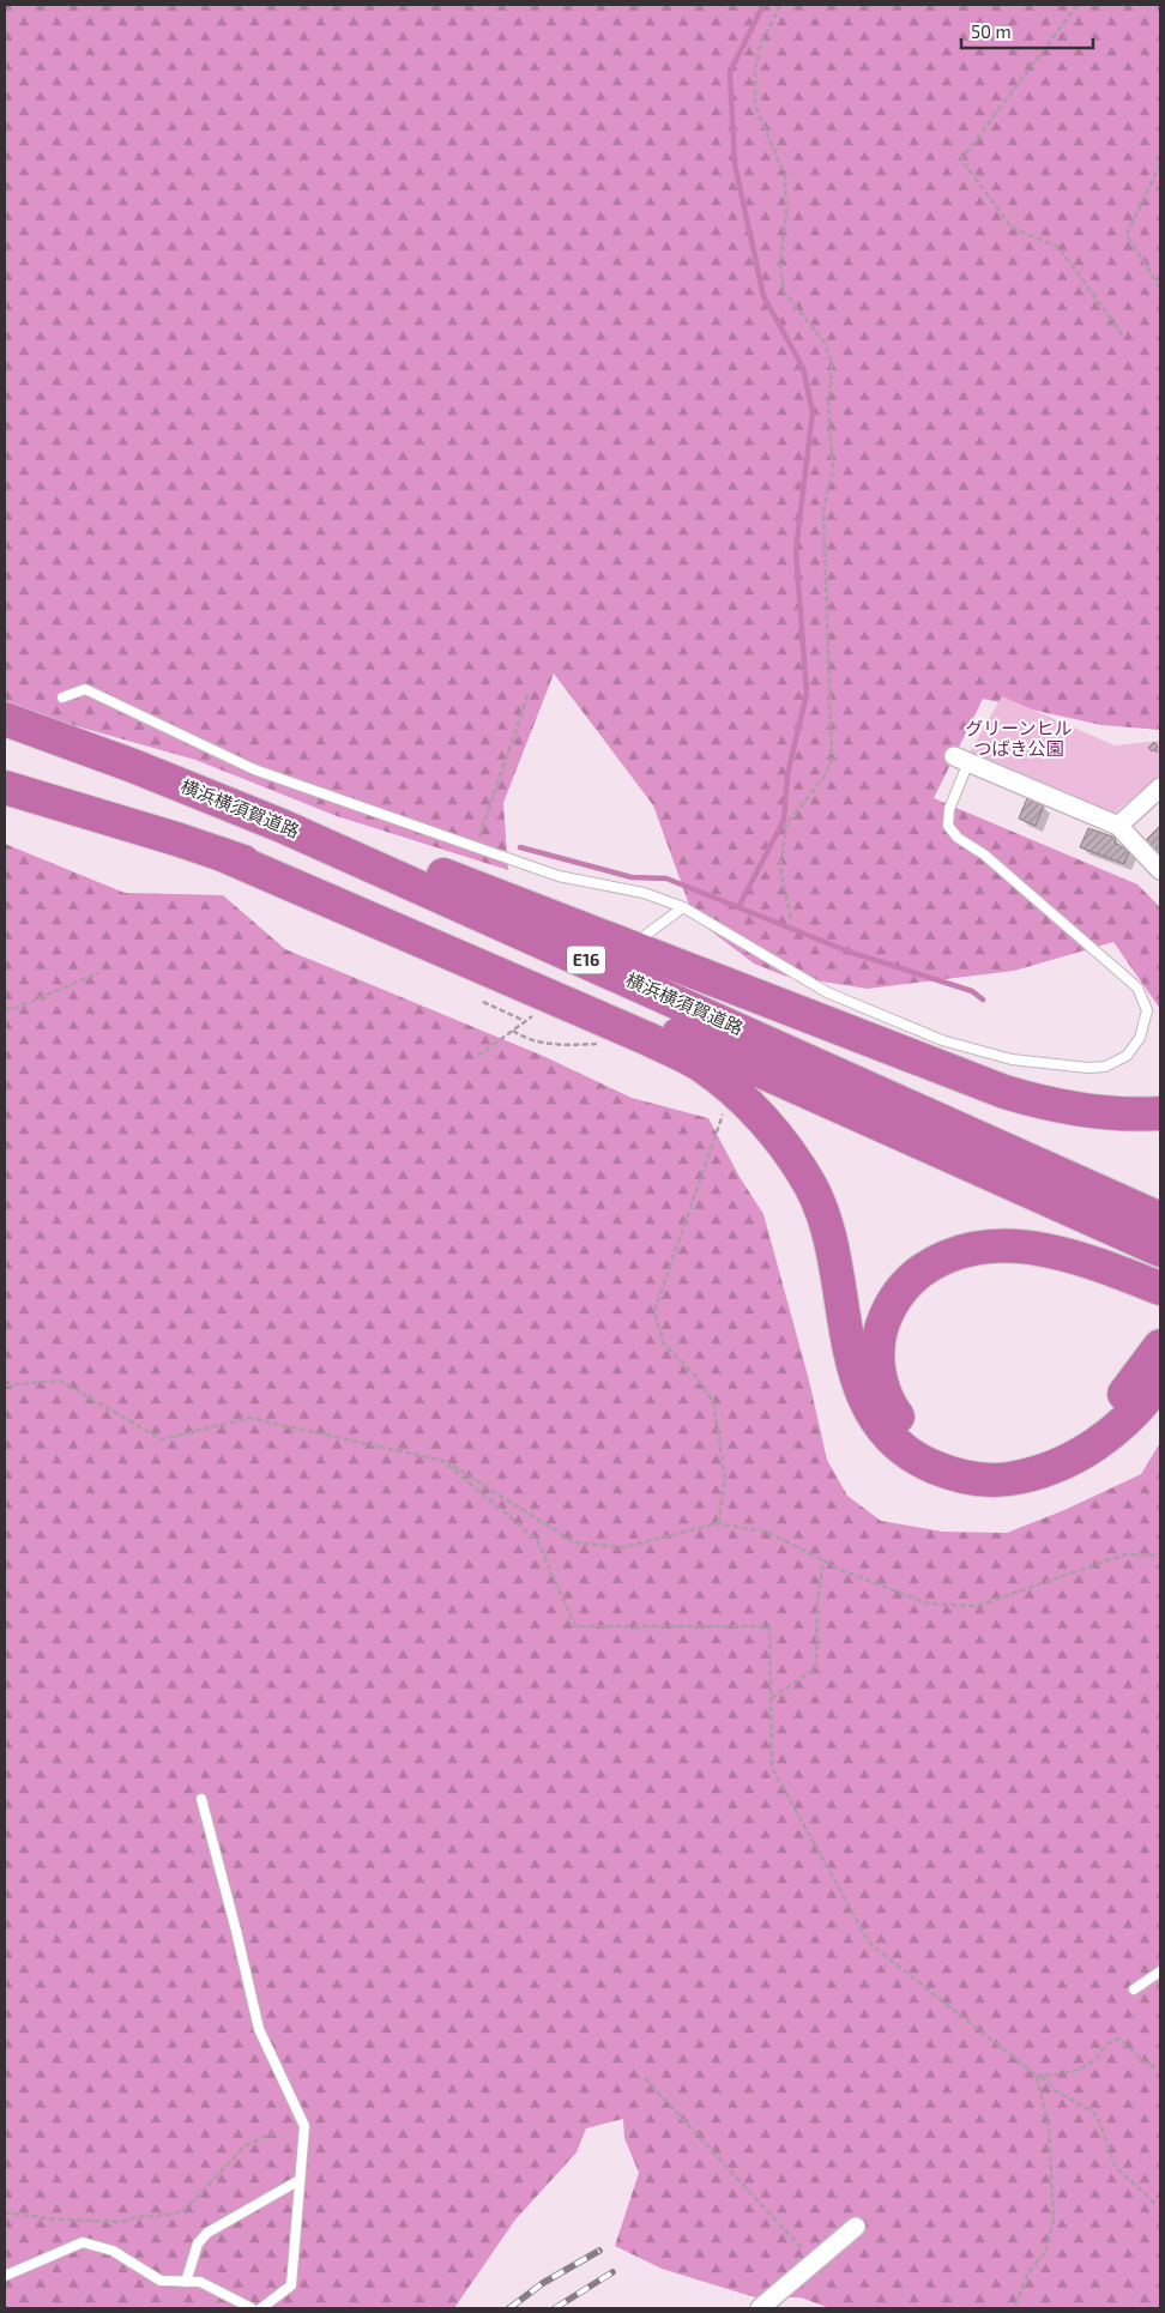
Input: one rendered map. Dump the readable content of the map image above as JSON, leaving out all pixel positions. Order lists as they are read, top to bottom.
{
  "streets": {
    "highway": ["横浜横須賀道路", "E16"]
  },
  "parks": ["グリーンヒル つばき公園"],
  "scale_bar": "50 m"
}
